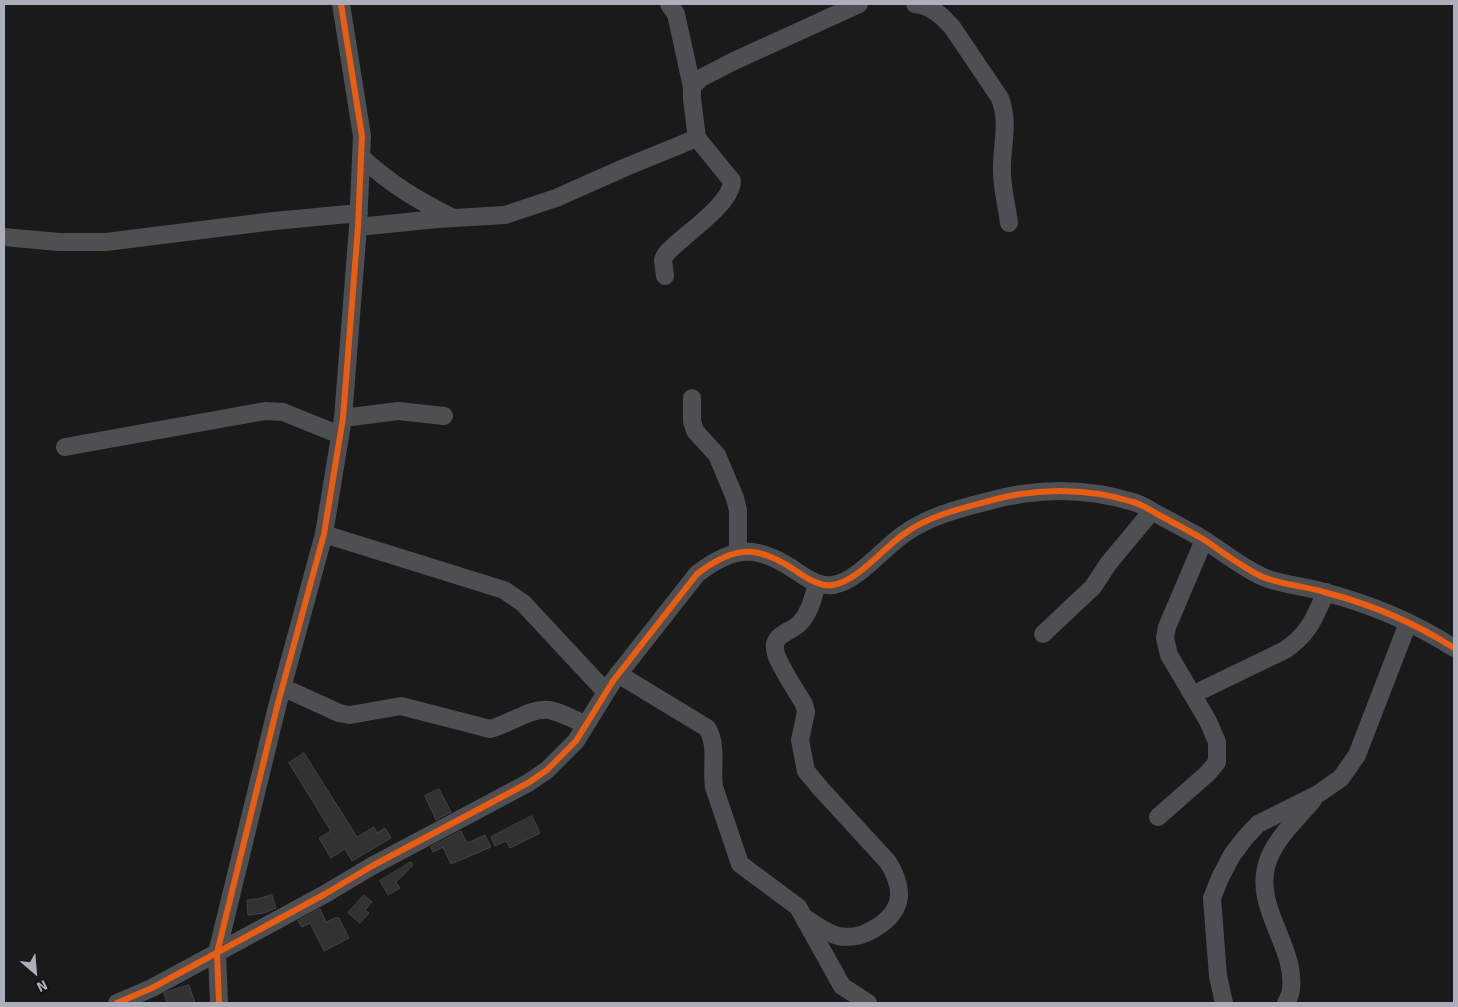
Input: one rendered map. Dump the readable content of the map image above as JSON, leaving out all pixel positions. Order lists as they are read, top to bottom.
{
  "north": "bottom right"
}
